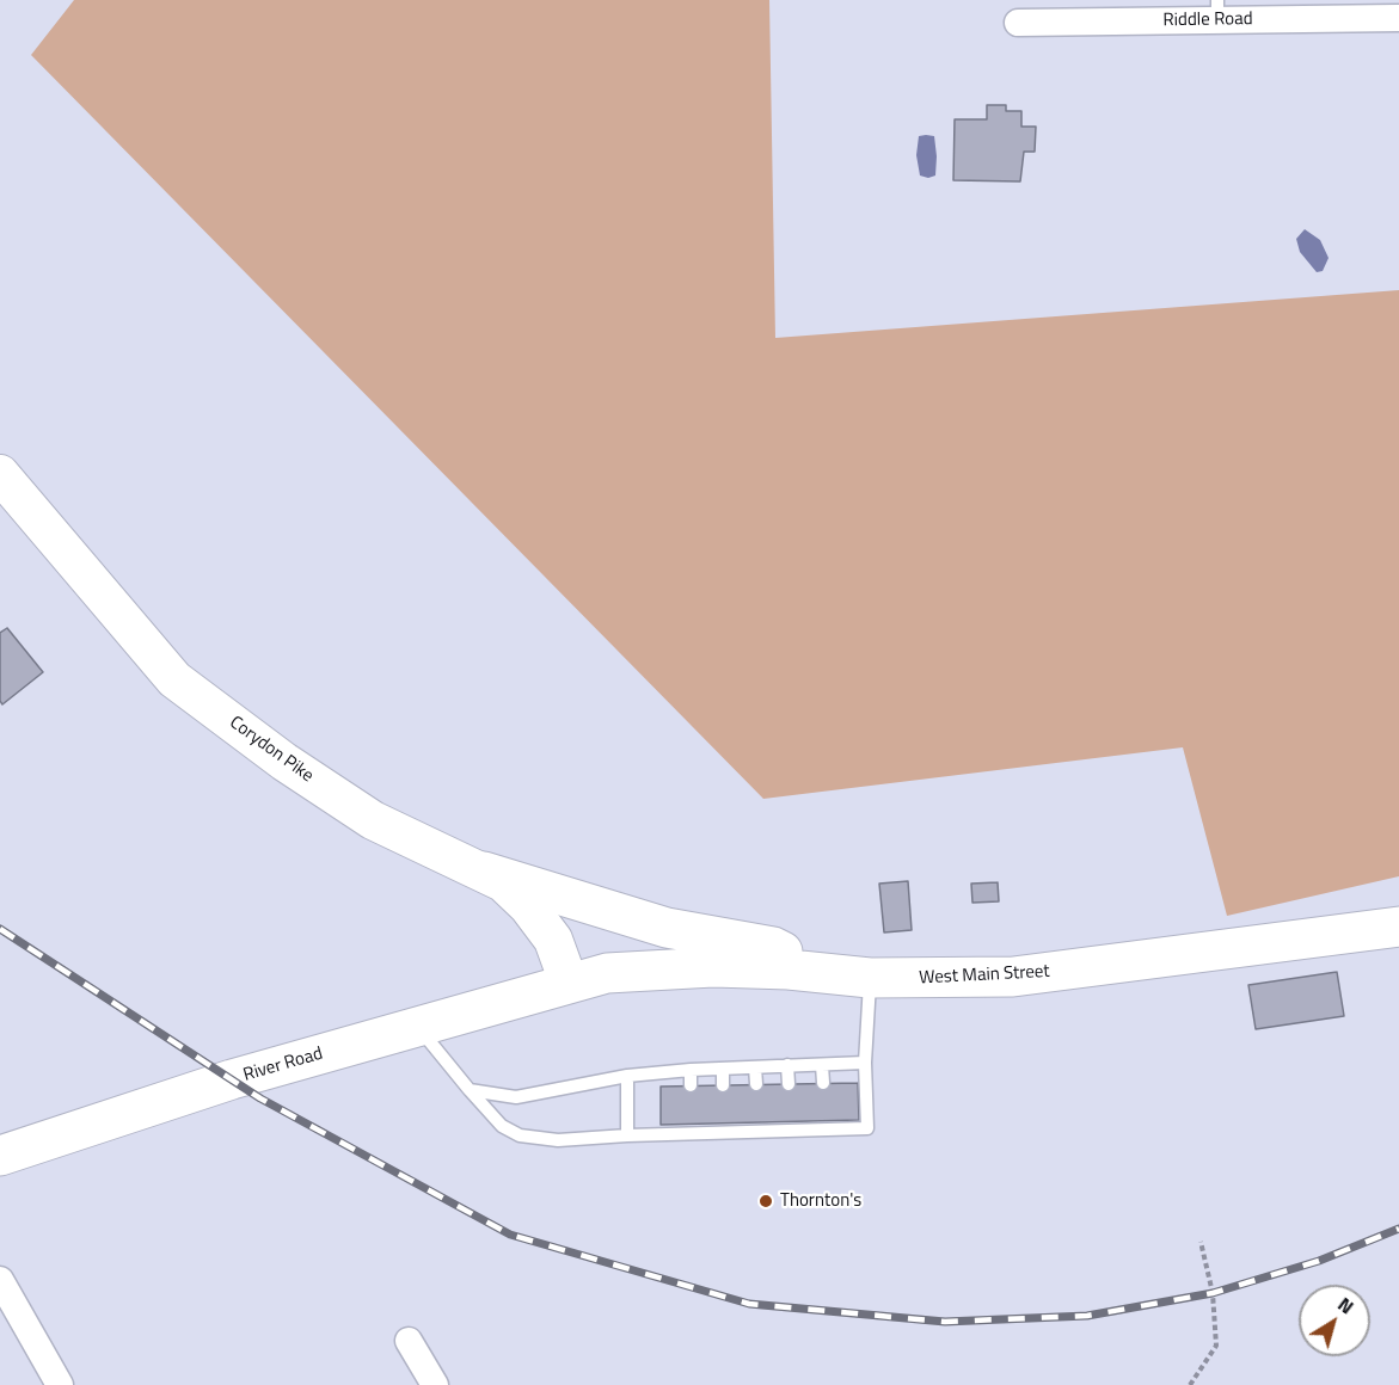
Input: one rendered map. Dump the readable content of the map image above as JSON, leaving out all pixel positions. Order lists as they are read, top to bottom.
{
  "streets": {
    "main road": ["Corydon Pike", "West Main Street", "River Road"],
    "street": ["Riddle Road"]
  },
  "crossings": [
    ["Corydon Pike", "West Main Street"],
    ["Corydon Pike", "River Road"],
    ["West Main Street", "River Road"]
  ],
  "places": ["Thornton's"],
  "north": "top right"
}
